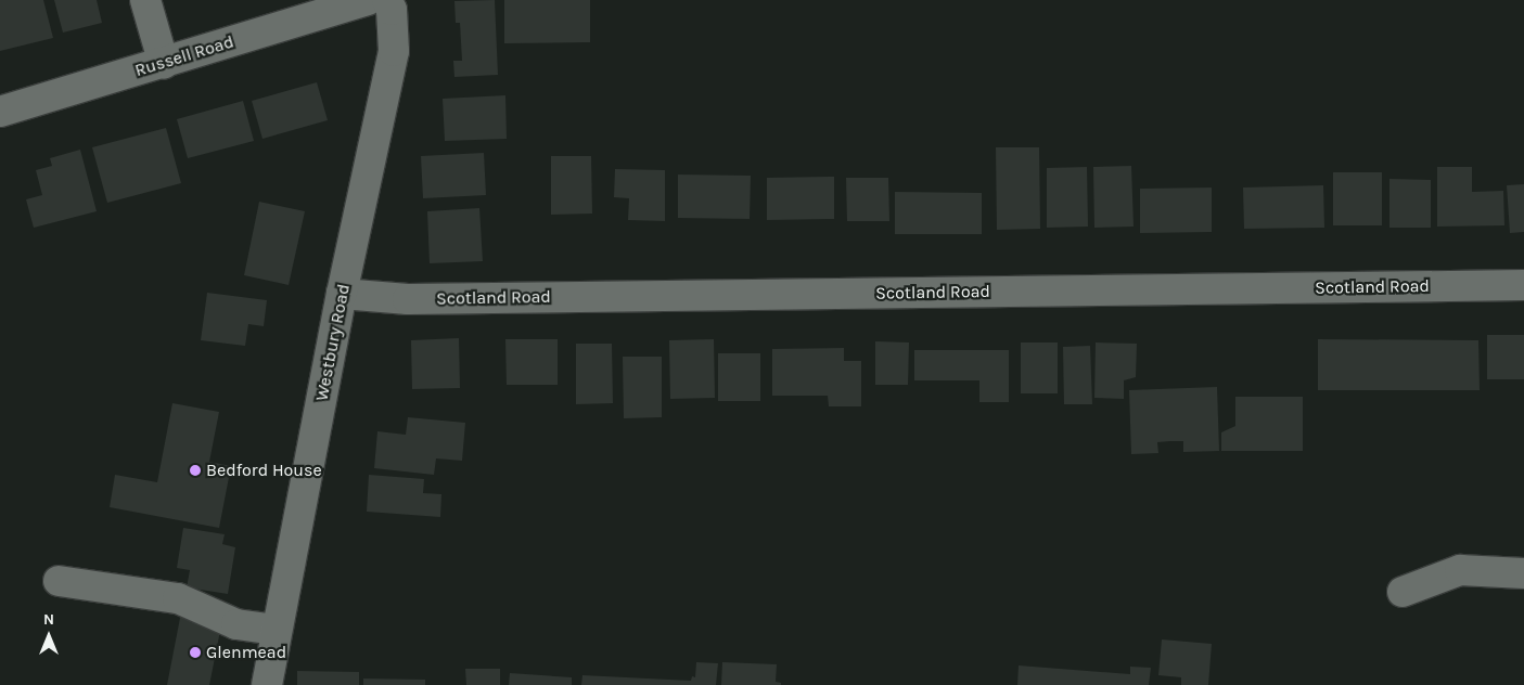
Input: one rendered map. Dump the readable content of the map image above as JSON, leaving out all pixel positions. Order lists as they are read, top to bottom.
{
  "streets": {
    "street": ["Russell Road", "Scotland Road", "Westbury Road"]
  },
  "crossings": [
    ["Scotland Road", "Westbury Road"]
  ],
  "places": ["Bedford House", "Glenmead"],
  "north": "top"
}
